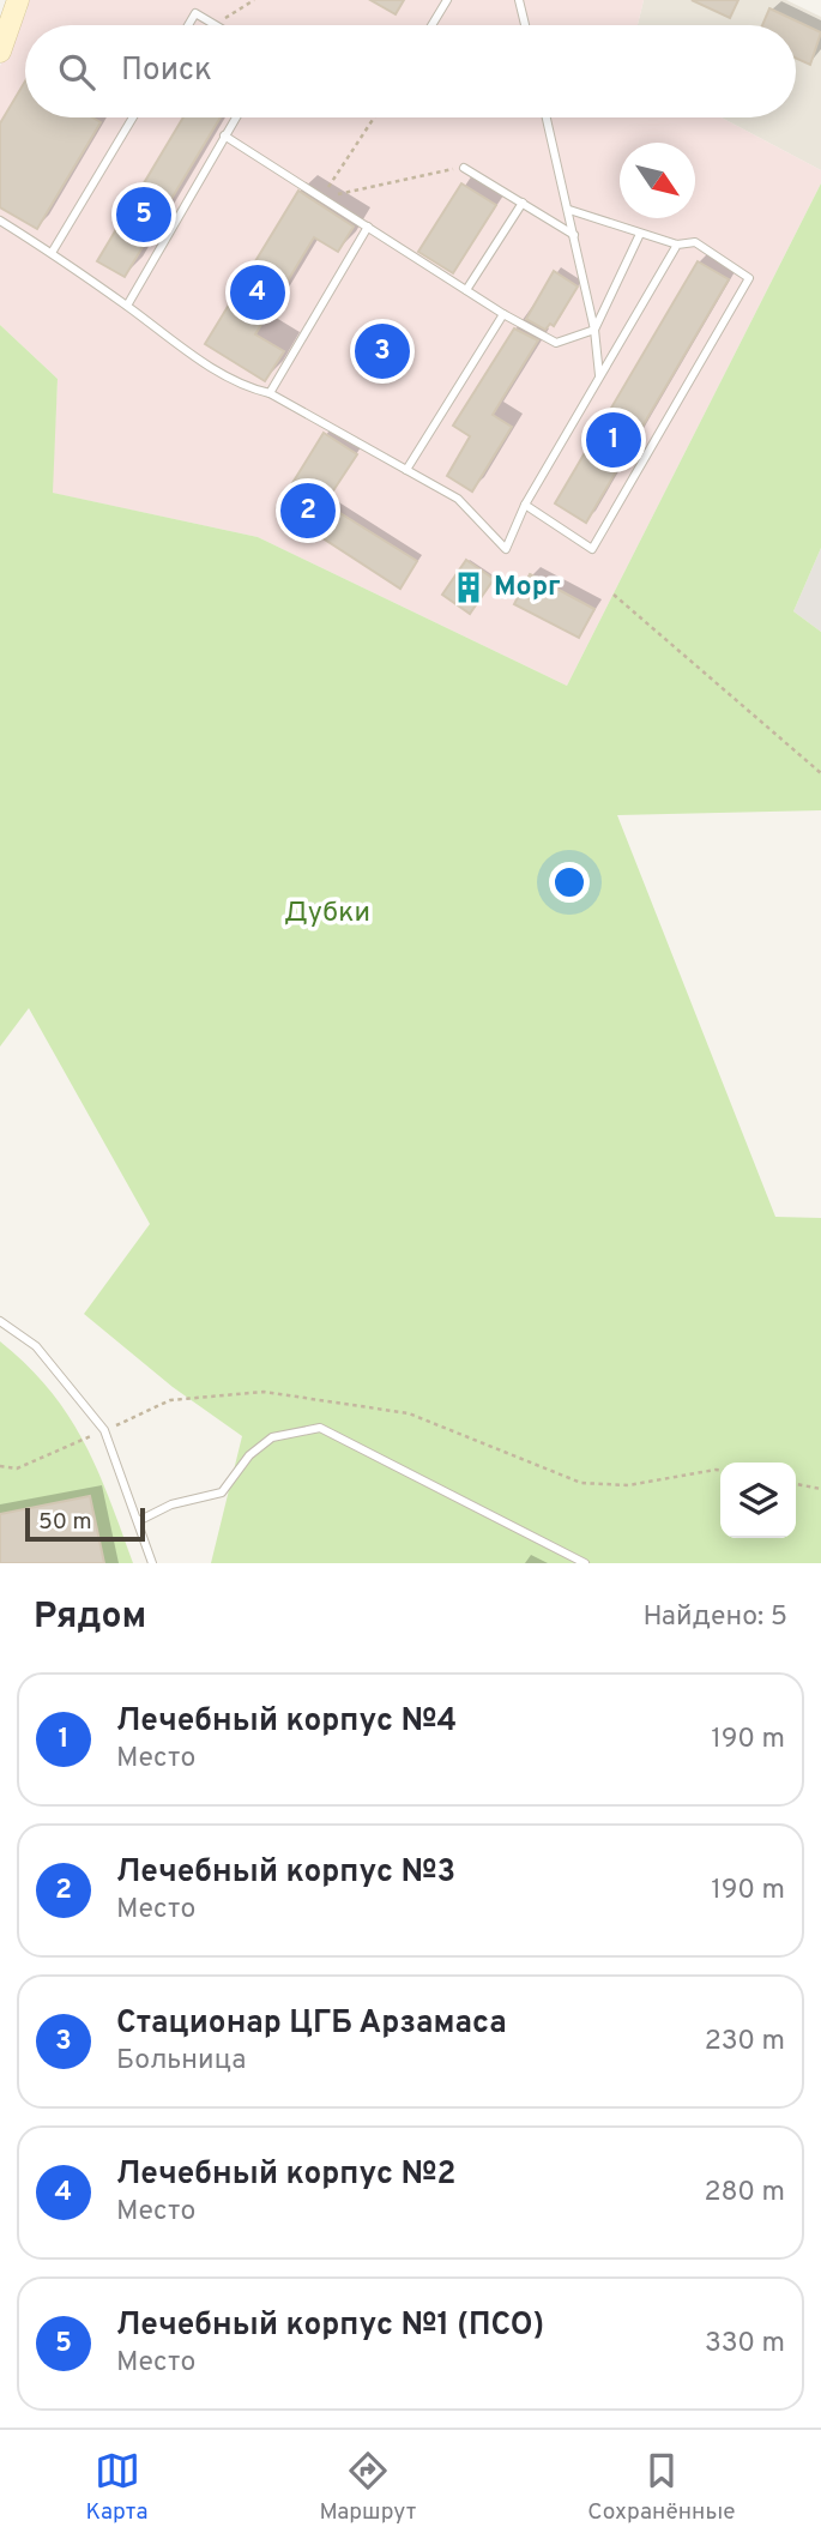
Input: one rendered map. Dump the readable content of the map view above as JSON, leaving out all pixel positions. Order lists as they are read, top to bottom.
{
  "parks": ["Дубки"],
  "places": {
    "building": ["Морг"]
  },
  "scale_bar": "50 m",
  "north": "bottom right",
  "page": {
    "search": "Поиск",
    "pins": [
      "5",
      "4",
      "3",
      "1",
      "2"
    ],
    "scale": "50 m",
    "heading": ["Рядом", "Найдено: 5"],
    "list": [
      {
        "mark": "1",
        "name": "Лечебный корпус №4",
        "note": "Место",
        "value": "190 m"
      },
      {
        "mark": "2",
        "name": "Лечебный корпус №3",
        "note": "Место",
        "value": "190 m"
      },
      {
        "mark": "3",
        "name": "Стационар ЦГБ Арзамаса",
        "note": "Больница",
        "value": "230 m"
      },
      {
        "mark": "4",
        "name": "Лечебный корпус №2",
        "note": "Место",
        "value": "280 m"
      },
      {
        "mark": "5",
        "name": "Лечебный корпус №1 (ПСО)",
        "note": "Место",
        "value": "330 m"
      }
    ],
    "nav": ["Карта", "Маршрут", "Сохранённые"]
  }
}
